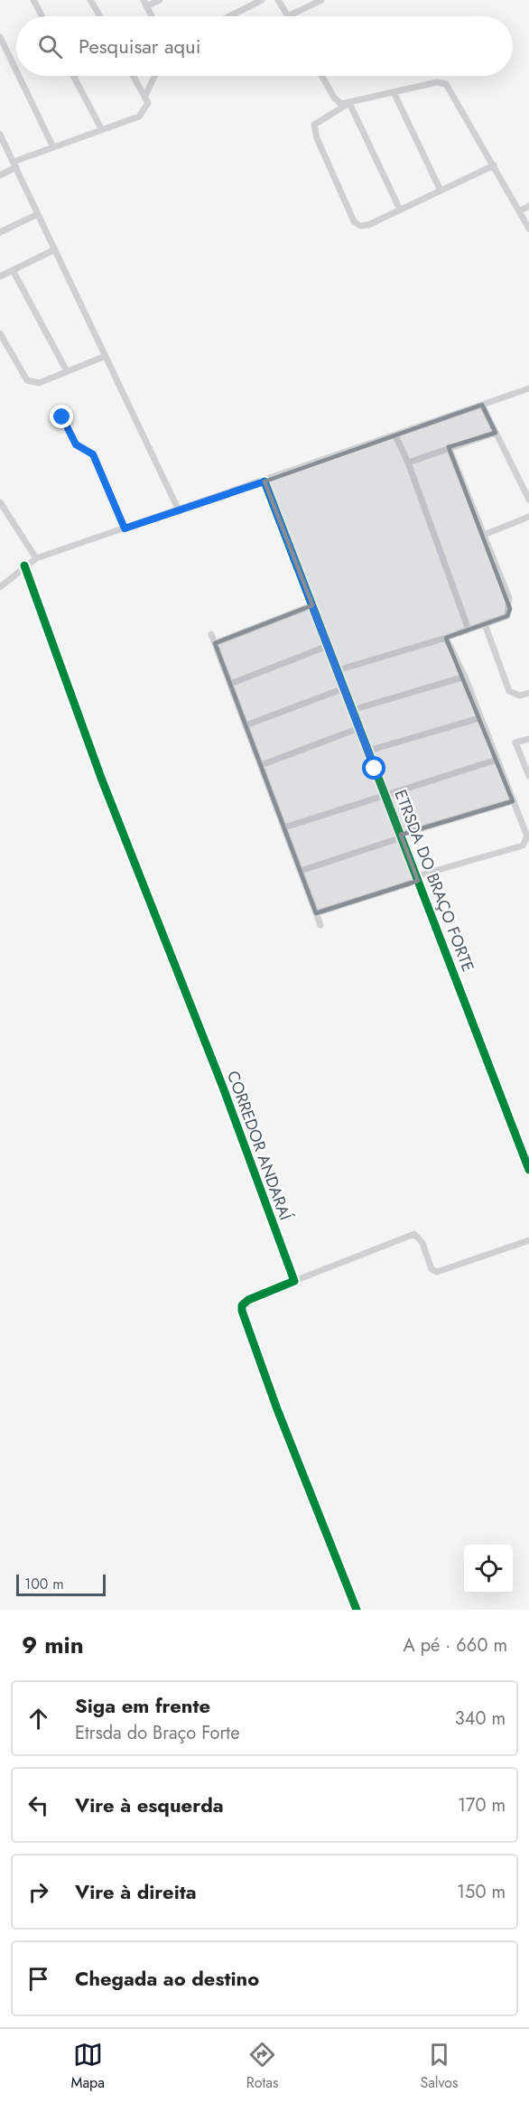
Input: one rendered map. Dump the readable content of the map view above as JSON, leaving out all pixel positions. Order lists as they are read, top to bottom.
{
  "streets": {
    "street": ["ETRSDA DO BRAÇO FORTE", "CORREDOR ANDARAÍ"]
  },
  "scale_bar": "100 m",
  "page": {
    "search": "Pesquisar aqui",
    "scale": "100 m",
    "heading": ["9 min", "A pé · 660 m"],
    "list": [
      ["Siga em frente", "Etrsda do Braço Forte", "340 m"],
      ["Vire à esquerda", "170 m"],
      ["Vire à direita", "150 m"],
      "Chegada ao destino"
    ],
    "nav": ["Mapa", "Rotas", "Salvos"]
  }
}
